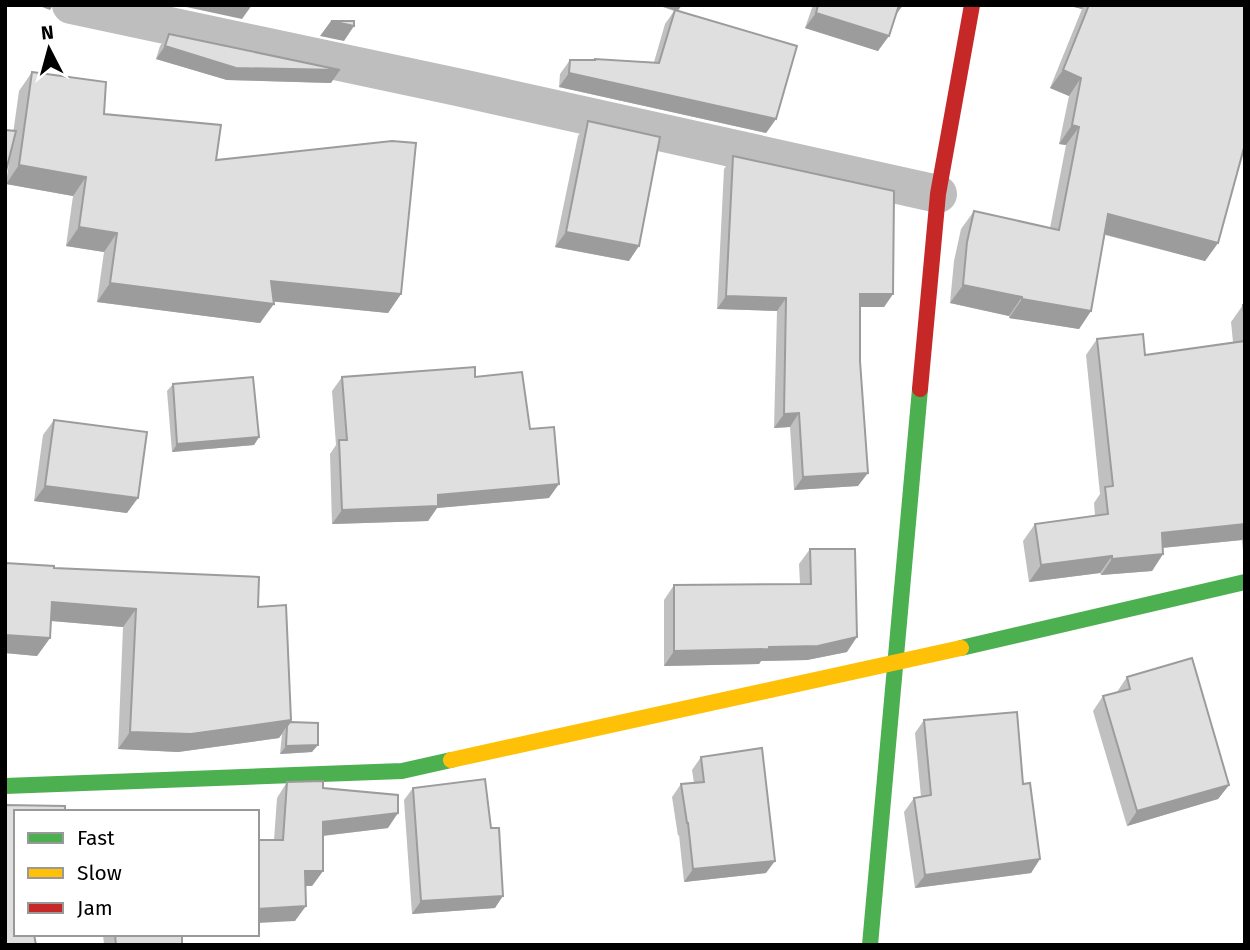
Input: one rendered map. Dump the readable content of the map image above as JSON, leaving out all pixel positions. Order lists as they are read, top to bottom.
{
  "legend": ["Fast", "Slow", "Jam"],
  "north": "top"
}
